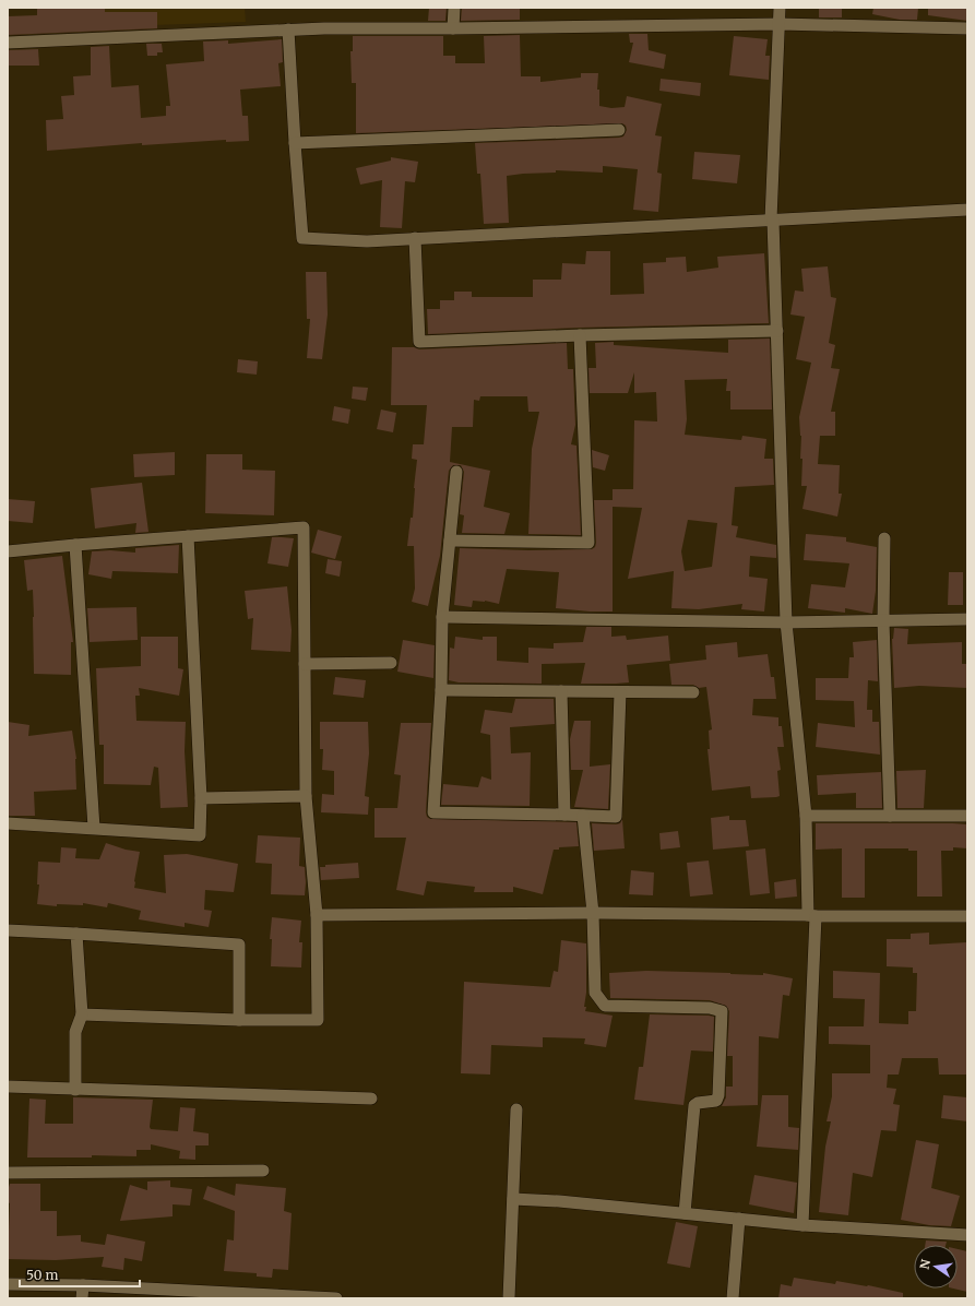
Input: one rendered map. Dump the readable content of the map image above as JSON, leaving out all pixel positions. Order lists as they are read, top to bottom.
{
  "scale_bar": "50 m",
  "north": "left"
}
